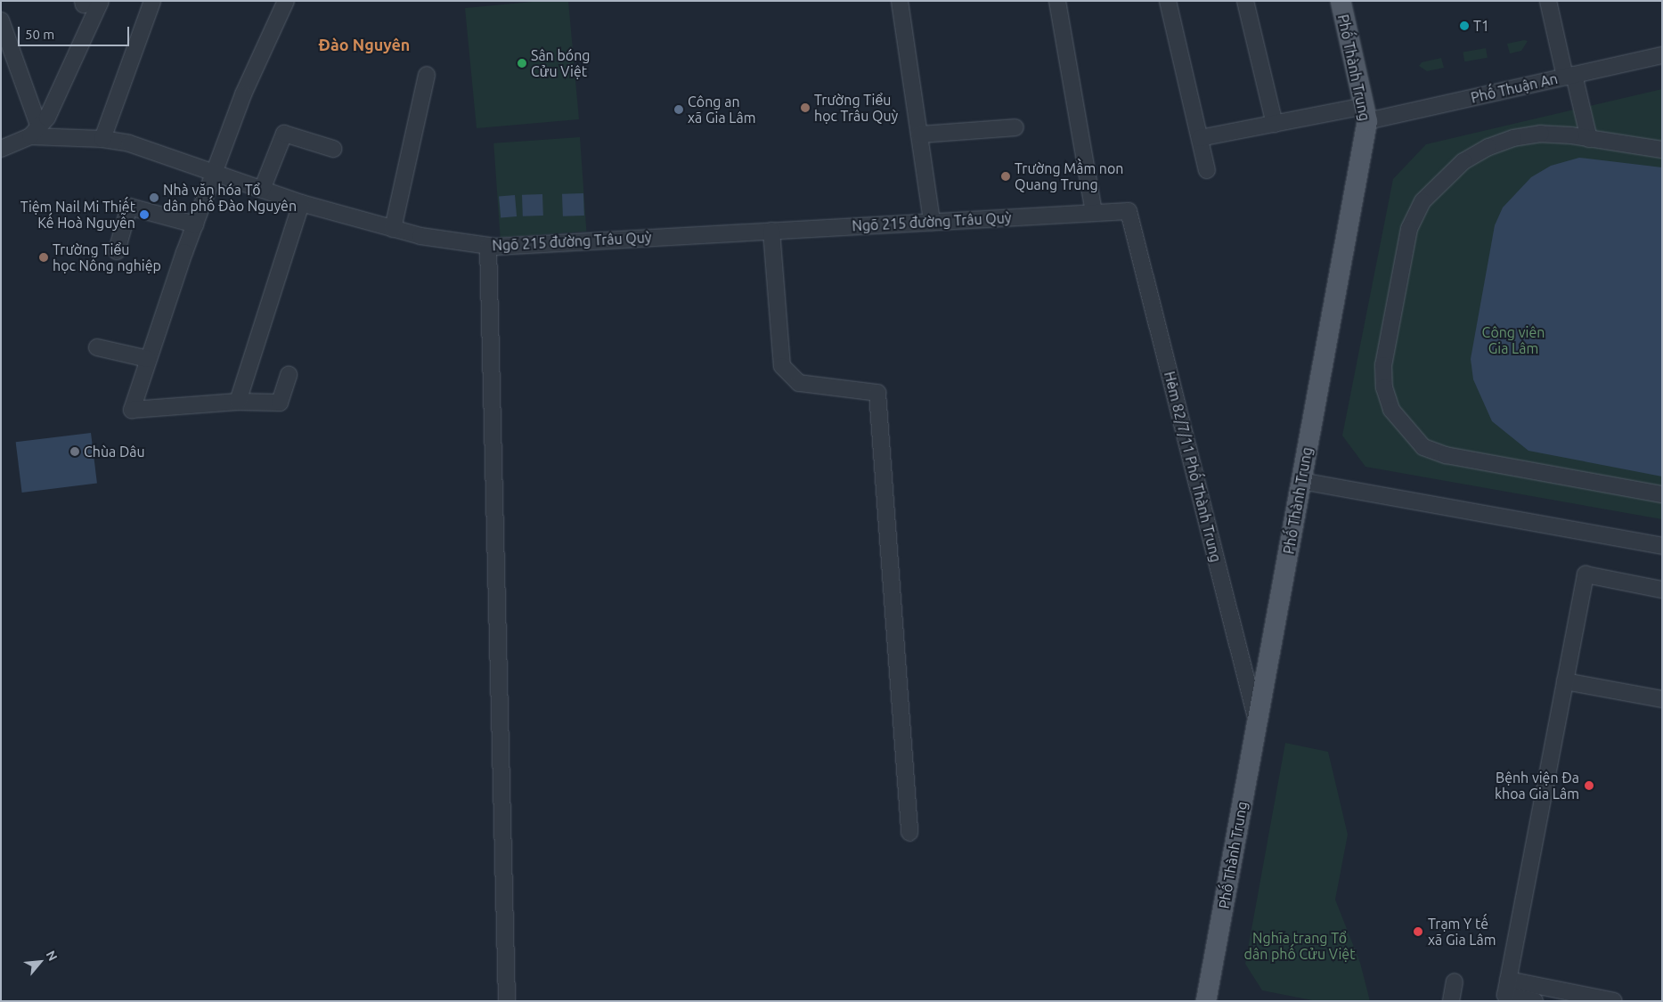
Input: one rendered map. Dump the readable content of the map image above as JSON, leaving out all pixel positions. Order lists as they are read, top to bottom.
{
  "streets": {
    "main road": ["Phố Thành Trung"],
    "street": ["Phố Thuận An", "Ngõ 215 đường Trâu Quỳ", "Hẻm 82/7/11 Phố Thành Trung"]
  },
  "crossings": [
    ["Phố Thành Trung", "Phố Thuận An"],
    ["Phố Thành Trung", "Hẻm 82/7/11 Phố Thành Trung"],
    ["Ngõ 215 đường Trâu Quỳ", "Hẻm 82/7/11 Phố Thành Trung"]
  ],
  "districts": ["Đào Nguyên"],
  "parks": ["Công viên Gia Lâm", "Nghĩa trang Tổ dân phố Cửu Việt"],
  "places": [
    "T1",
    "Sân bóng Cửu Việt",
    "Trường Tiểu học Trâu Quỳ",
    "Công an xã Gia Lâm",
    "Trường Mầm non Quang Trung",
    "Nhà văn hóa Tổ dân phố Đào Nguyên",
    "Tiệm Nail Mi Thiết Kế Hoà Nguyễn",
    "Trường Tiểu học Nông nghiệp",
    "Chùa Dâu",
    "Bệnh viện Đa khoa Gia Lâm",
    "Trạm Y tế xã Gia Lâm"
  ],
  "scale_bar": "50 m",
  "north": "top right"
}
